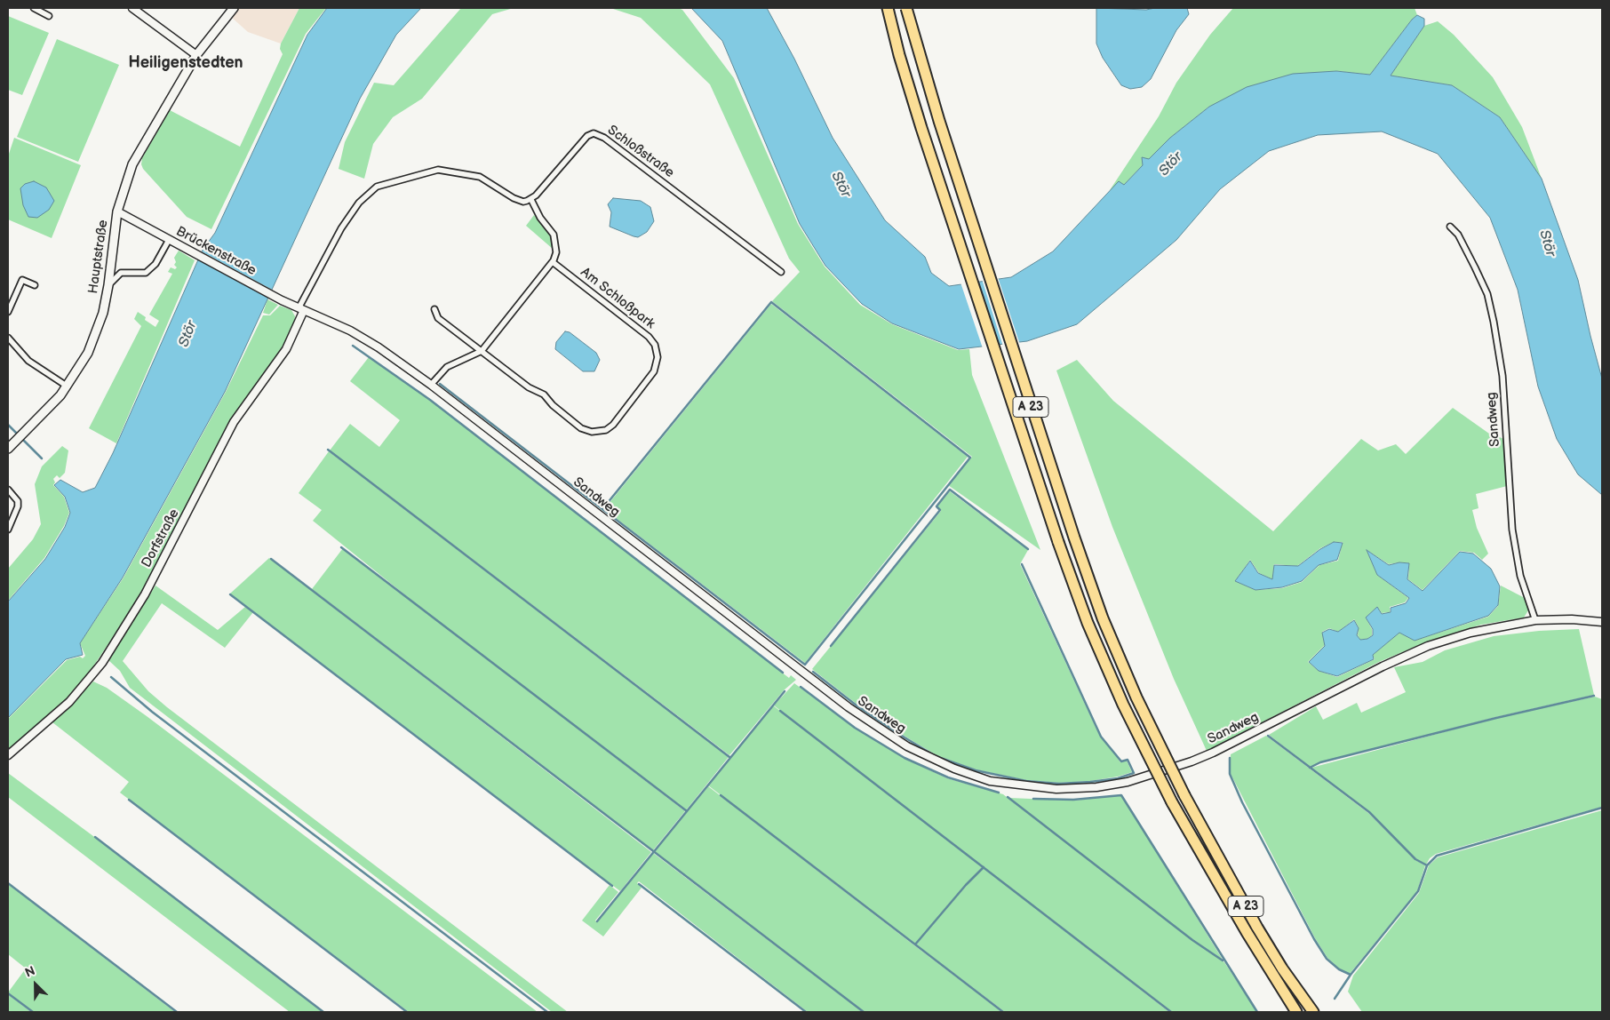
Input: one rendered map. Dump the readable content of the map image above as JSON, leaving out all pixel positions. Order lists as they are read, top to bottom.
{
  "streets": {
    "highway": ["A 23"],
    "main road": ["Hauptstraße"],
    "street": [
      "Schloßstraße",
      "Brückenstraße",
      "Am Schloßpark",
      "Sandweg",
      "Dorfstraße"
    ]
  },
  "crossings": [
    ["Brückenstraße", "Hauptstraße"],
    ["Brückenstraße", "Sandweg"],
    ["Brückenstraße", "Dorfstraße"],
    ["Sandweg", "Dorfstraße"]
  ],
  "districts": ["Heiligenstedten"],
  "water": ["Stör"],
  "north": "top left"
}
